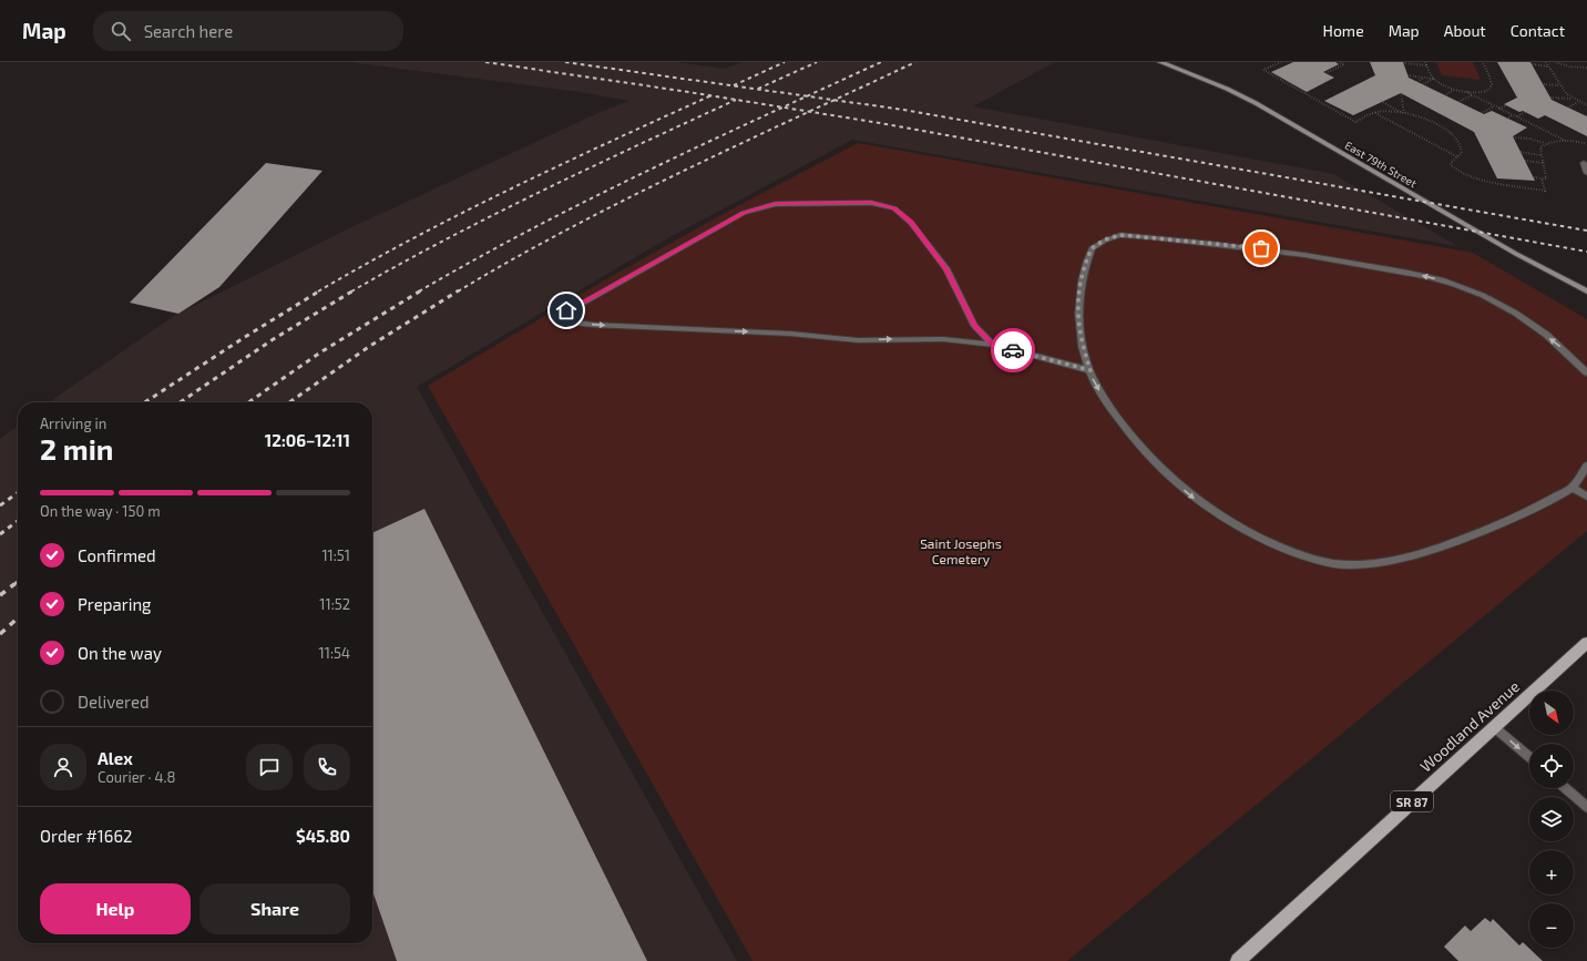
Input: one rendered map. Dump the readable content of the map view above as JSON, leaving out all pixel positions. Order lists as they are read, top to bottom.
{
  "streets": {
    "main road": ["East 79th Street", "Woodland Avenue", "SR 87"]
  },
  "parks": ["Saint Josephs Cemetery"],
  "north": "bottom right",
  "page": {
    "header": "Map",
    "search": "Search here",
    "nav": [
      "Home",
      "Map",
      "About",
      "Contact"
    ],
    "heading": ["2 min", "Arriving in", "12:06–12:11"],
    "panel": [
      "Alex",
      "Courier · 4.8",
      "Order #1662",
      "$45.80"
    ],
    "bar": "On the way · 150 m",
    "list": [
      ["Confirmed", "11:51"],
      ["Preparing", "11:52"],
      ["On the way", "11:54"],
      "Delivered"
    ],
    "map_buttons": ["+", "−"],
    "buttons": ["Help", "Share"]
  }
}
